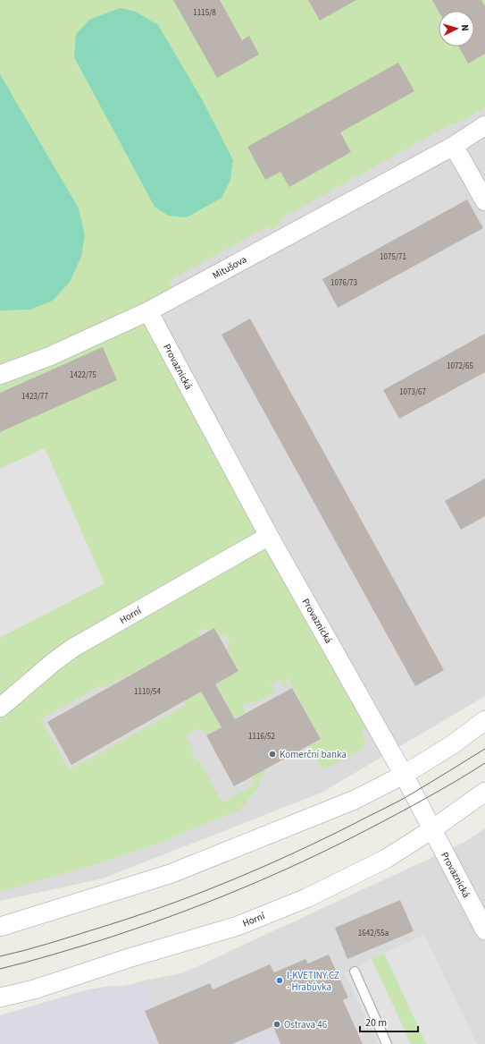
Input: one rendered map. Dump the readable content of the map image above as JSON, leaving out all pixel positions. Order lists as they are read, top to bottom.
{
  "streets": {
    "street": ["Mitušova", "Provaznická", "Horní"]
  },
  "crossings": [
    ["Mitušova", "Provaznická"],
    ["Provaznická", "Horní"]
  ],
  "places": ["Komerční banka", "I-KVETINY.CZ - Hrabůvka", "Ostrava 46"],
  "house_numbers": [
    "1115/8",
    "1075/71",
    "1076/73",
    "1072/65",
    "1422/75",
    "1073/67",
    "1423/77",
    "1110/54",
    "1116/52",
    "1642/55a"
  ],
  "scale_bar": "20 m",
  "north": "right"
}
